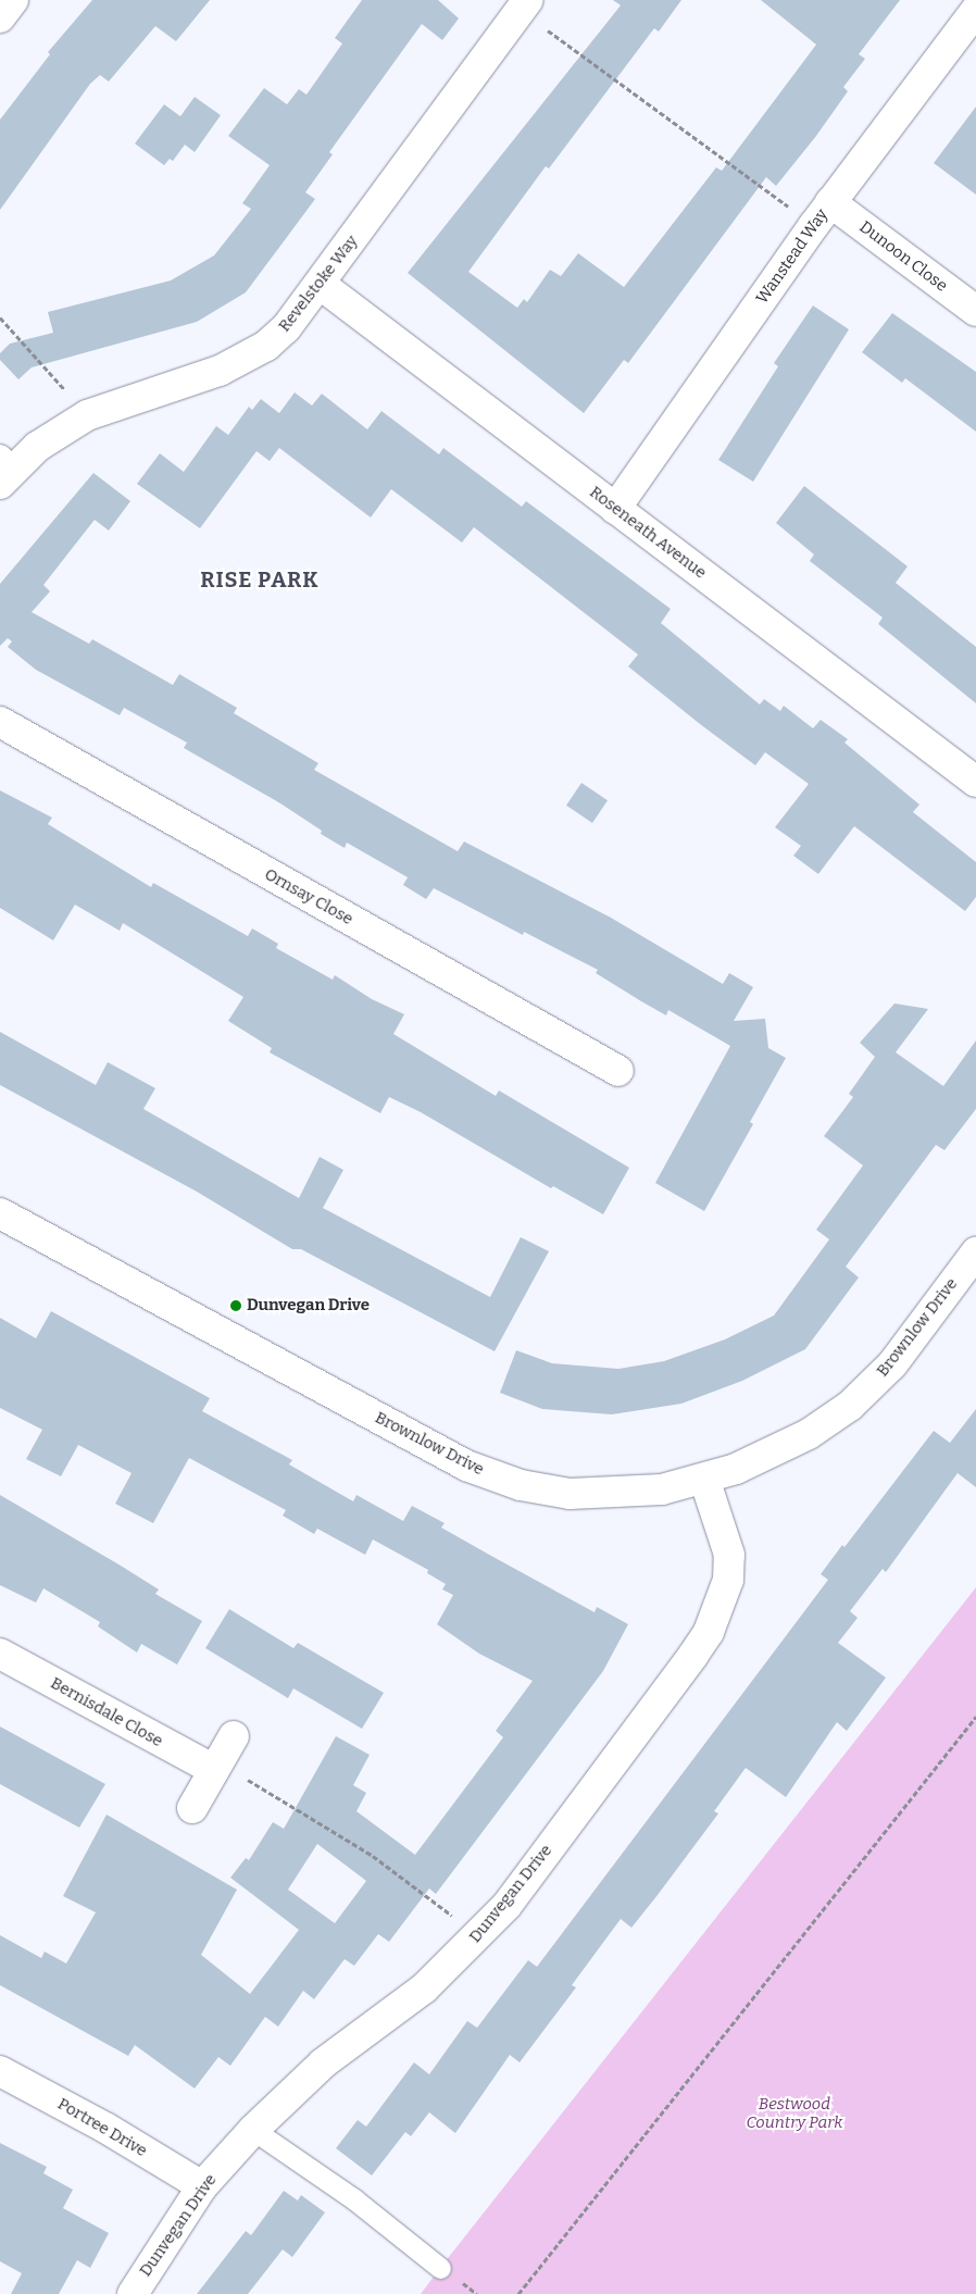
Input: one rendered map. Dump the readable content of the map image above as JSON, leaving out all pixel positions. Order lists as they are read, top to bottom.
{
  "streets": {
    "street": [
      "Wanstead Way",
      "Dunoon Close",
      "Revelstoke Way",
      "Roseneath Avenue",
      "Ornsay Close",
      "Brownlow Drive",
      "Bernisdale Close",
      "Dunvegan Drive",
      "Portree Drive"
    ]
  },
  "crossings": [
    ["Wanstead Way", "Dunoon Close"],
    ["Wanstead Way", "Roseneath Avenue"],
    ["Revelstoke Way", "Roseneath Avenue"],
    ["Brownlow Drive", "Dunvegan Drive"],
    ["Dunvegan Drive", "Portree Drive"]
  ],
  "districts": ["RISE PARK"],
  "parks": ["Bestwood Country Park"],
  "places": ["Dunvegan Drive"]
}
